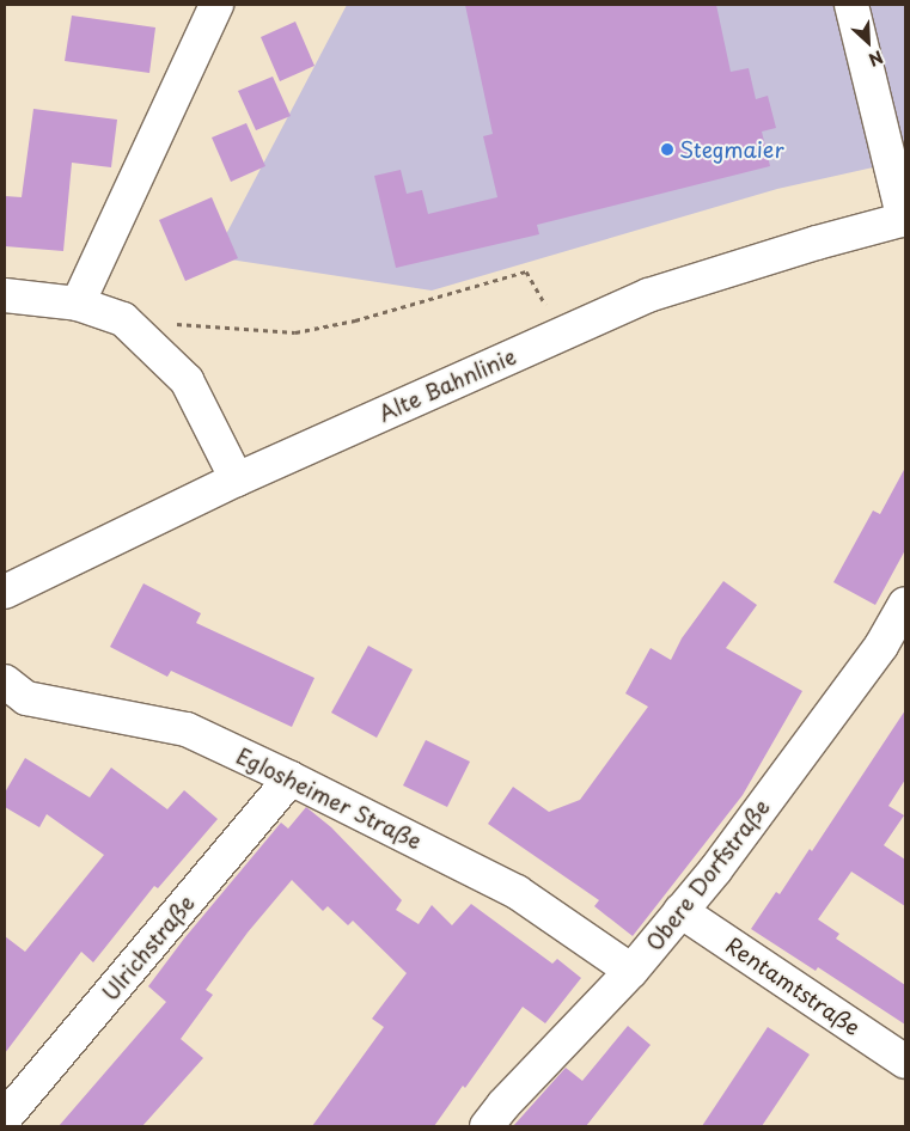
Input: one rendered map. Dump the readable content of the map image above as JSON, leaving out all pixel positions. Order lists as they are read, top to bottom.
{
  "streets": {
    "street": [
      "Alte Bahnlinie",
      "Eglosheimer Straße",
      "Obere Dorfstraße",
      "Ulrichstraße",
      "Rentamtstraße"
    ]
  },
  "crossings": [
    ["Eglosheimer Straße", "Obere Dorfstraße"],
    ["Eglosheimer Straße", "Ulrichstraße"],
    ["Obere Dorfstraße", "Rentamtstraße"]
  ],
  "places": ["Stegmaier"],
  "north": "bottom right"
}
